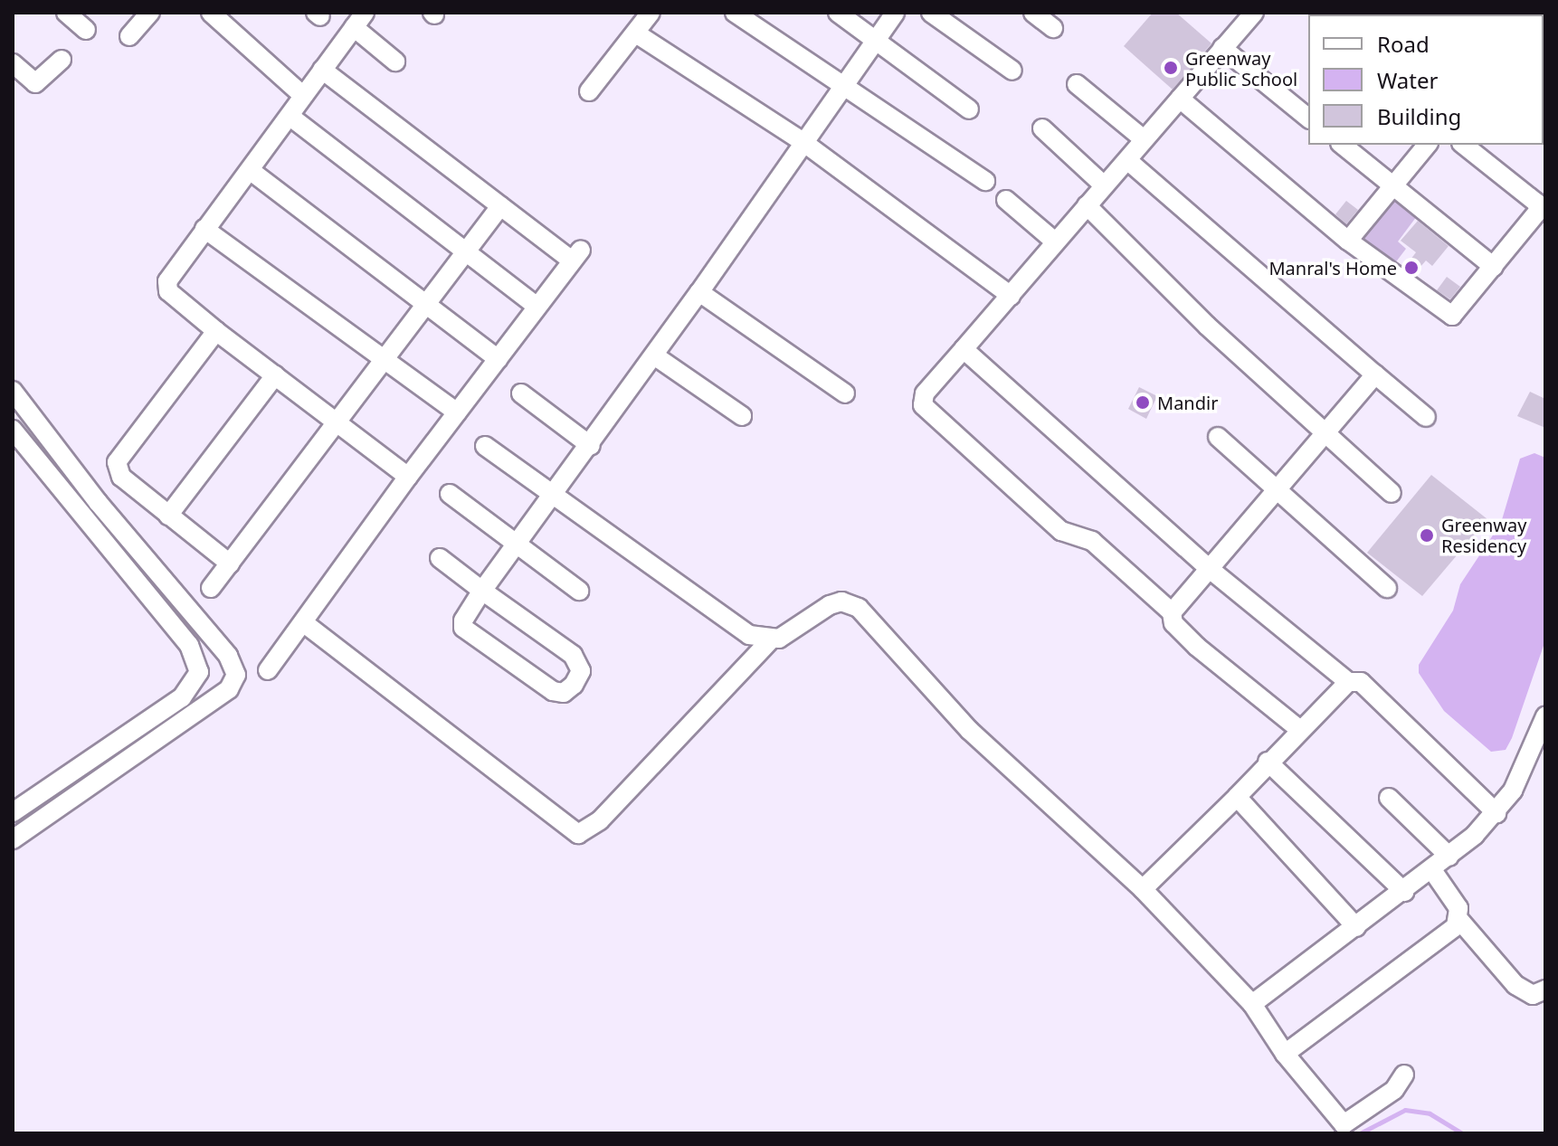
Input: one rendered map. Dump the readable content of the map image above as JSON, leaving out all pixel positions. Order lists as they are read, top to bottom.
{
  "places": [
    "Greenway Public School",
    "Manral's Home",
    "Mandir",
    "Greenway Residency"
  ],
  "legend": ["Road", "Water", "Building"]
}
